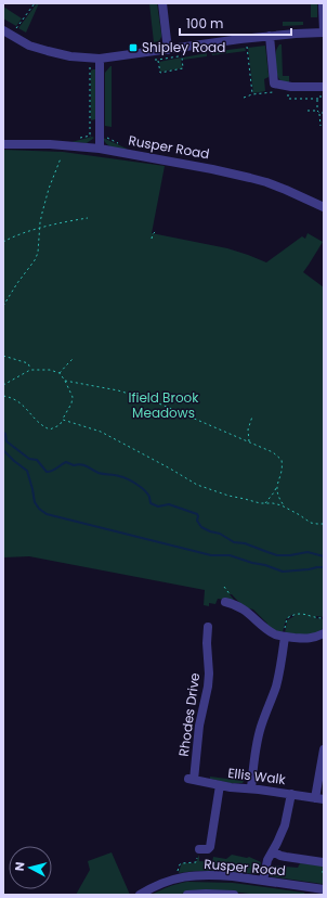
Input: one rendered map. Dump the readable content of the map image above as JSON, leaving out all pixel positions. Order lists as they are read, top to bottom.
{
  "streets": {
    "street": ["Rusper Road", "Rhodes Drive", "Ellis Walk"]
  },
  "crossings": [
    ["Rhodes Drive", "Ellis Walk"]
  ],
  "parks": ["Ifield Brook Meadows"],
  "places": {
    "transit": ["Shipley Road"]
  },
  "scale_bar": "100 m",
  "north": "left"
}
